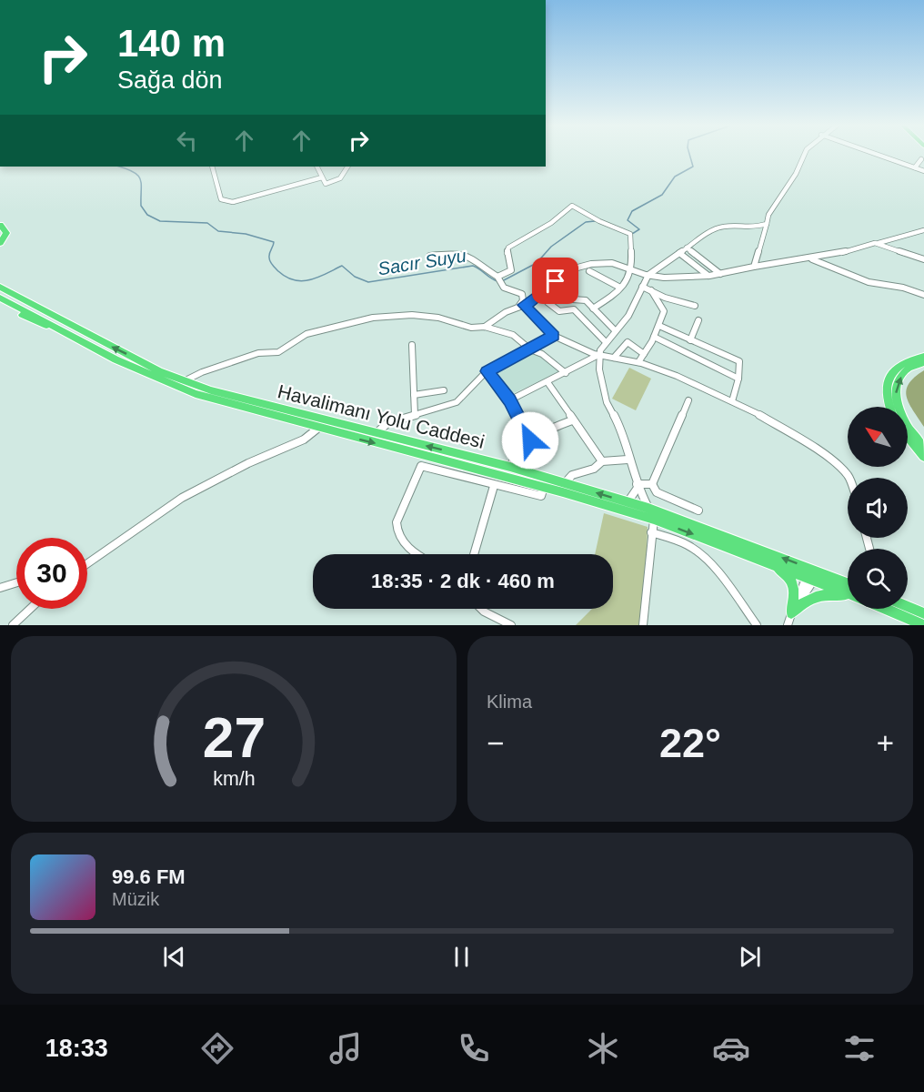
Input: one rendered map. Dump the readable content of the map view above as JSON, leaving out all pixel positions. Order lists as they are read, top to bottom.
{
  "streets": {
    "highway": ["Havalimanı Yolu Caddesi"]
  },
  "water": ["Sacır Suyu"],
  "north": "top left",
  "page": {
    "turn": ["140 m", "Sağa dön"],
    "limit": "30",
    "trip": "18:35 · 2 dk · 460 m",
    "tile": "Klima",
    "heat": ["−", "22°", "+"],
    "song": ["99.6 FM", "Müzik"],
    "tabs": "18:33",
    "gauge": ["27", "km/h"]
  }
}
